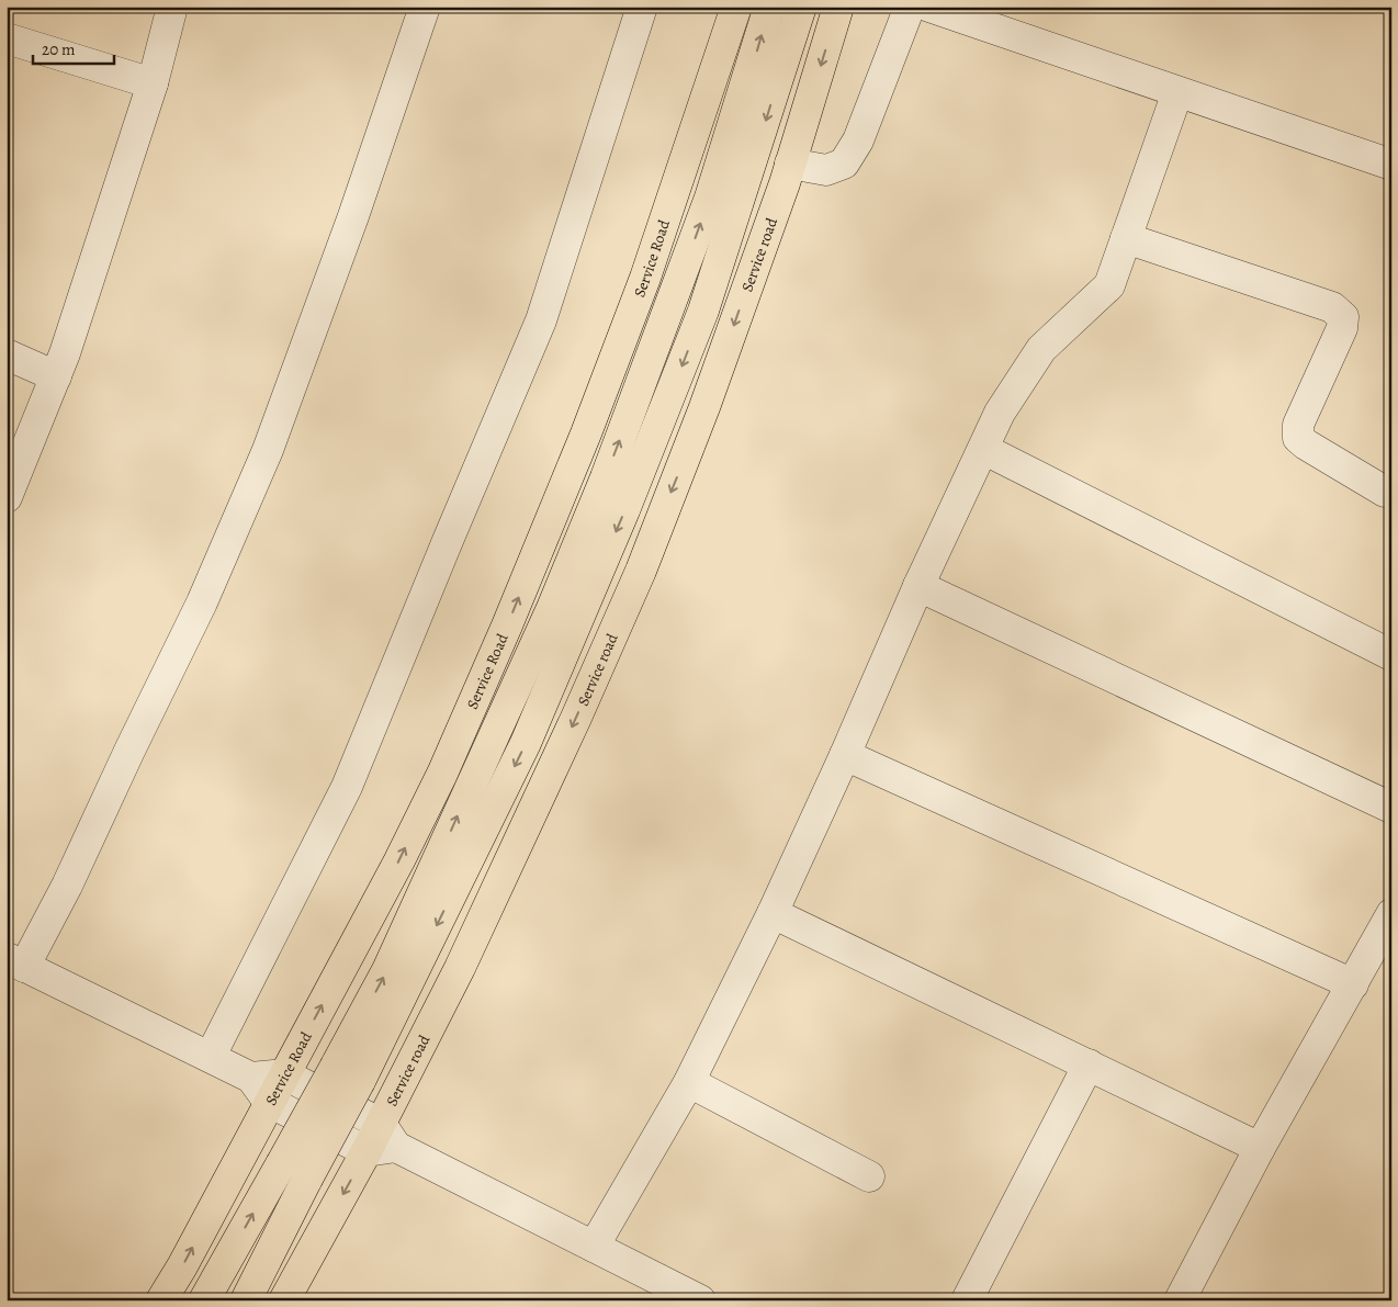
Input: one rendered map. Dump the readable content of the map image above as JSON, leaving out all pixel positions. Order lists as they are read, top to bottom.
{
  "streets": {
    "highway": ["Service road", "Service Road"]
  },
  "scale_bar": "20 m"
}
